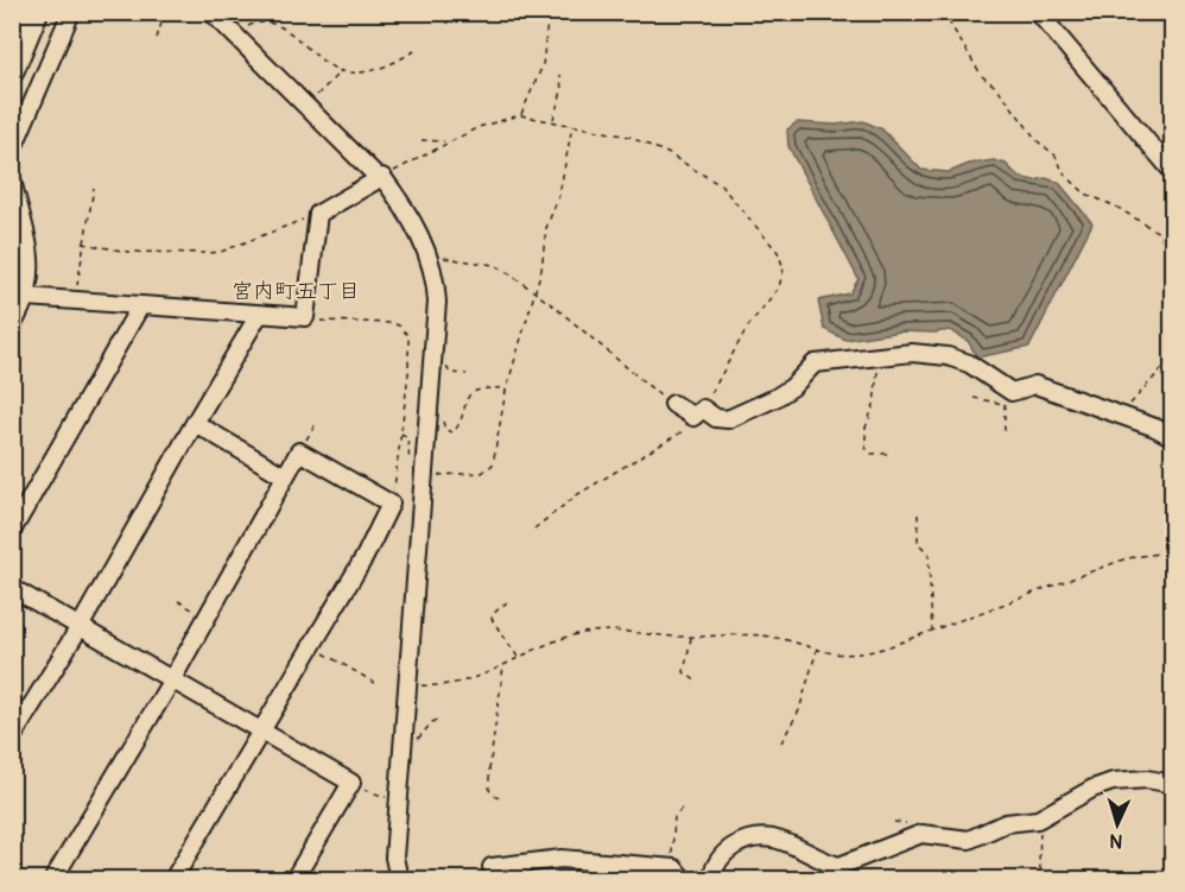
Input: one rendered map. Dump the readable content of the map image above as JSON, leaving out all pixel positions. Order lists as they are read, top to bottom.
{
  "districts": ["宮内町五丁目"],
  "north": "bottom"
}
